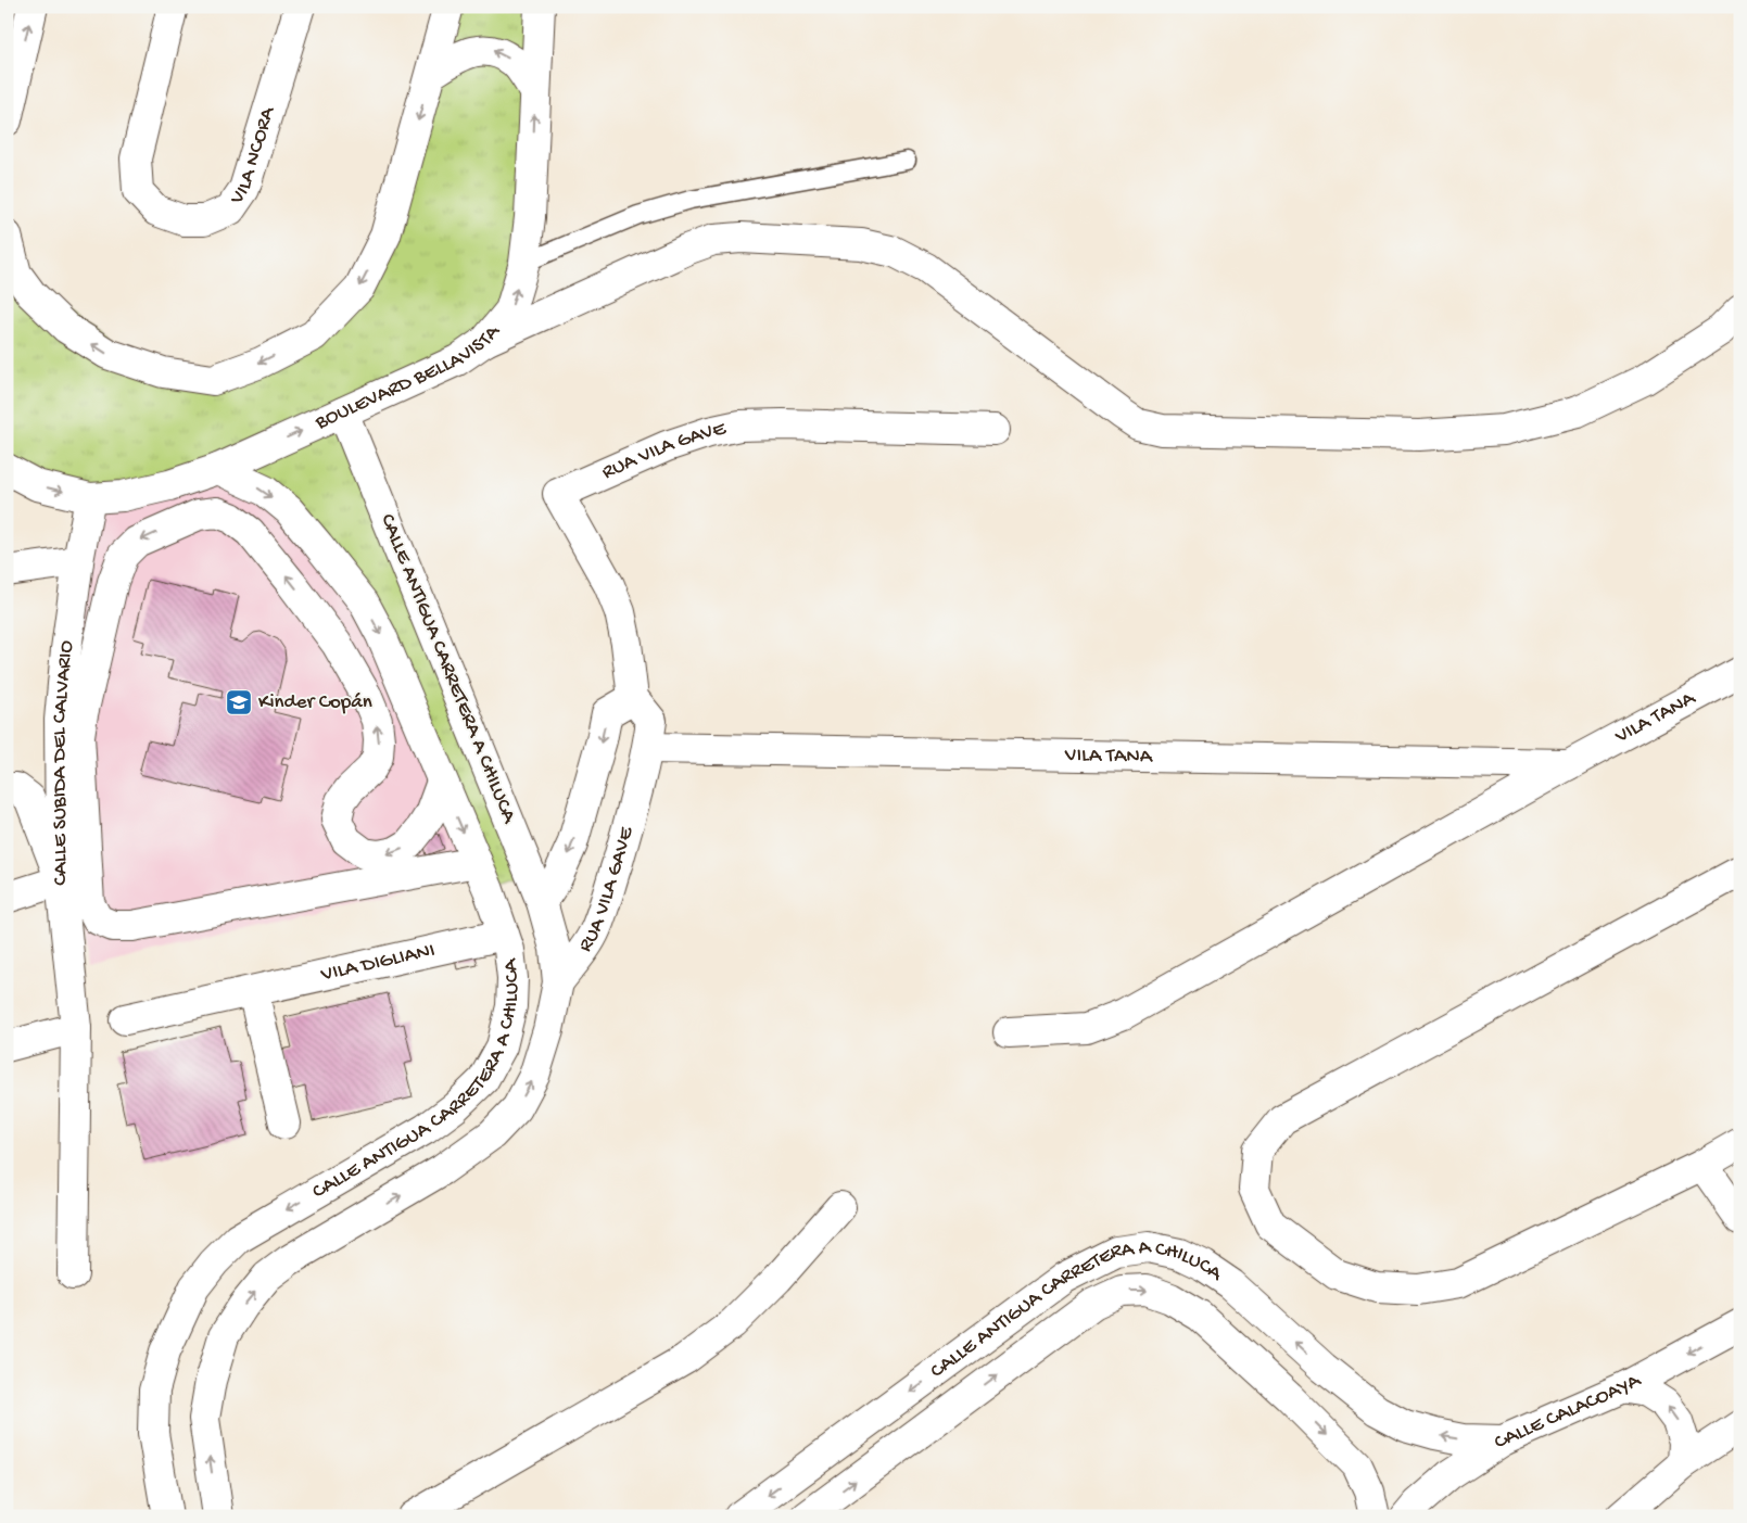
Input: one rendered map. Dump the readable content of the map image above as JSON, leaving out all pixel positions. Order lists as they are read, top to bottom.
{
  "streets": {
    "street": [
      "VILA NCORA",
      "BOULEVARD BELLAVISTA",
      "RUA VILA GAVE",
      "CALLE ANTIGUA CARRETERA A CHILUCA",
      "VILA TANA",
      "CALLE SUBIDA DEL CALVARIO",
      "VILA DIGLIANI",
      "CALLE CALACOAYA"
    ]
  },
  "crossings": [
    ["BOULEVARD BELLAVISTA", "CALLE ANTIGUA CARRETERA A CHILUCA"],
    ["BOULEVARD BELLAVISTA", "CALLE SUBIDA DEL CALVARIO"],
    ["RUA VILA GAVE", "CALLE ANTIGUA CARRETERA A CHILUCA"],
    ["RUA VILA GAVE", "VILA TANA"],
    ["CALLE ANTIGUA CARRETERA A CHILUCA", "VILA DIGLIANI"],
    ["CALLE ANTIGUA CARRETERA A CHILUCA", "CALLE CALACOAYA"]
  ],
  "places": {
    "school or university": ["Kinder Copán"]
  }
}
